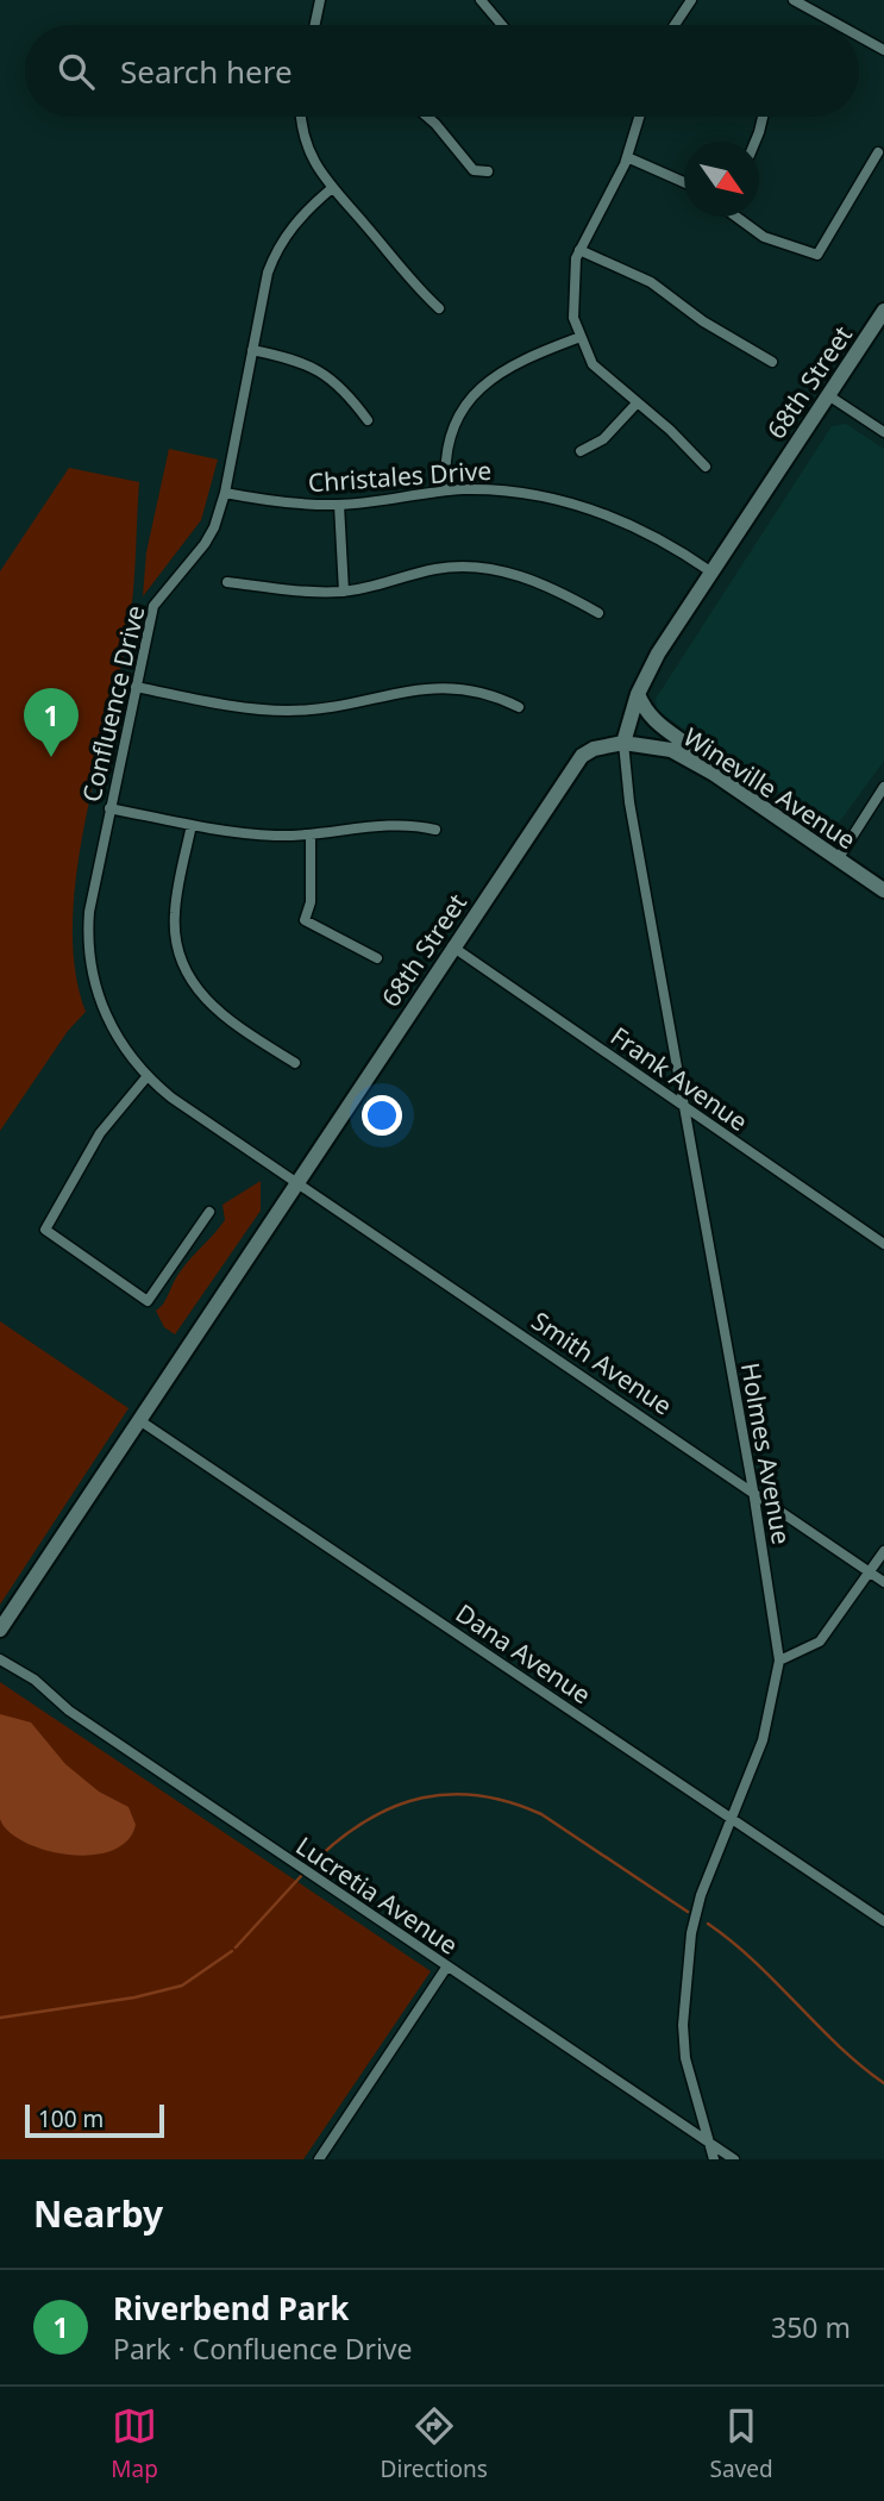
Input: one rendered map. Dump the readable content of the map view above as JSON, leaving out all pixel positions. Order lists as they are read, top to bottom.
{
  "streets": {
    "street": [
      "68th Street",
      "Christales Drive",
      "Confluence Drive",
      "Wineville Avenue",
      "Frank Avenue",
      "Smith Avenue",
      "Holmes Avenue",
      "Dana Avenue",
      "Lucretia Avenue"
    ]
  },
  "crossings": [
    ["68th Street", "Christales Drive"],
    ["68th Street", "Confluence Drive"],
    ["68th Street", "Wineville Avenue"],
    ["68th Street", "Frank Avenue"],
    ["68th Street", "Smith Avenue"],
    ["68th Street", "Holmes Avenue"],
    ["68th Street", "Dana Avenue"],
    ["Christales Drive", "Confluence Drive"],
    ["Confluence Drive", "Smith Avenue"],
    ["Wineville Avenue", "Holmes Avenue"],
    ["Frank Avenue", "Holmes Avenue"],
    ["Smith Avenue", "Holmes Avenue"],
    ["Holmes Avenue", "Dana Avenue"],
    ["Holmes Avenue", "Lucretia Avenue"]
  ],
  "scale_bar": "100 m",
  "north": "bottom right",
  "page": {
    "search": "Search here",
    "pins": "1",
    "scale": "100 m",
    "heading": "Nearby",
    "list": [
      {
        "mark": "1",
        "name": "Riverbend Park",
        "note": "Park · Confluence Drive",
        "value": "350 m"
      }
    ],
    "nav": ["Map", "Directions", "Saved"]
  }
}
